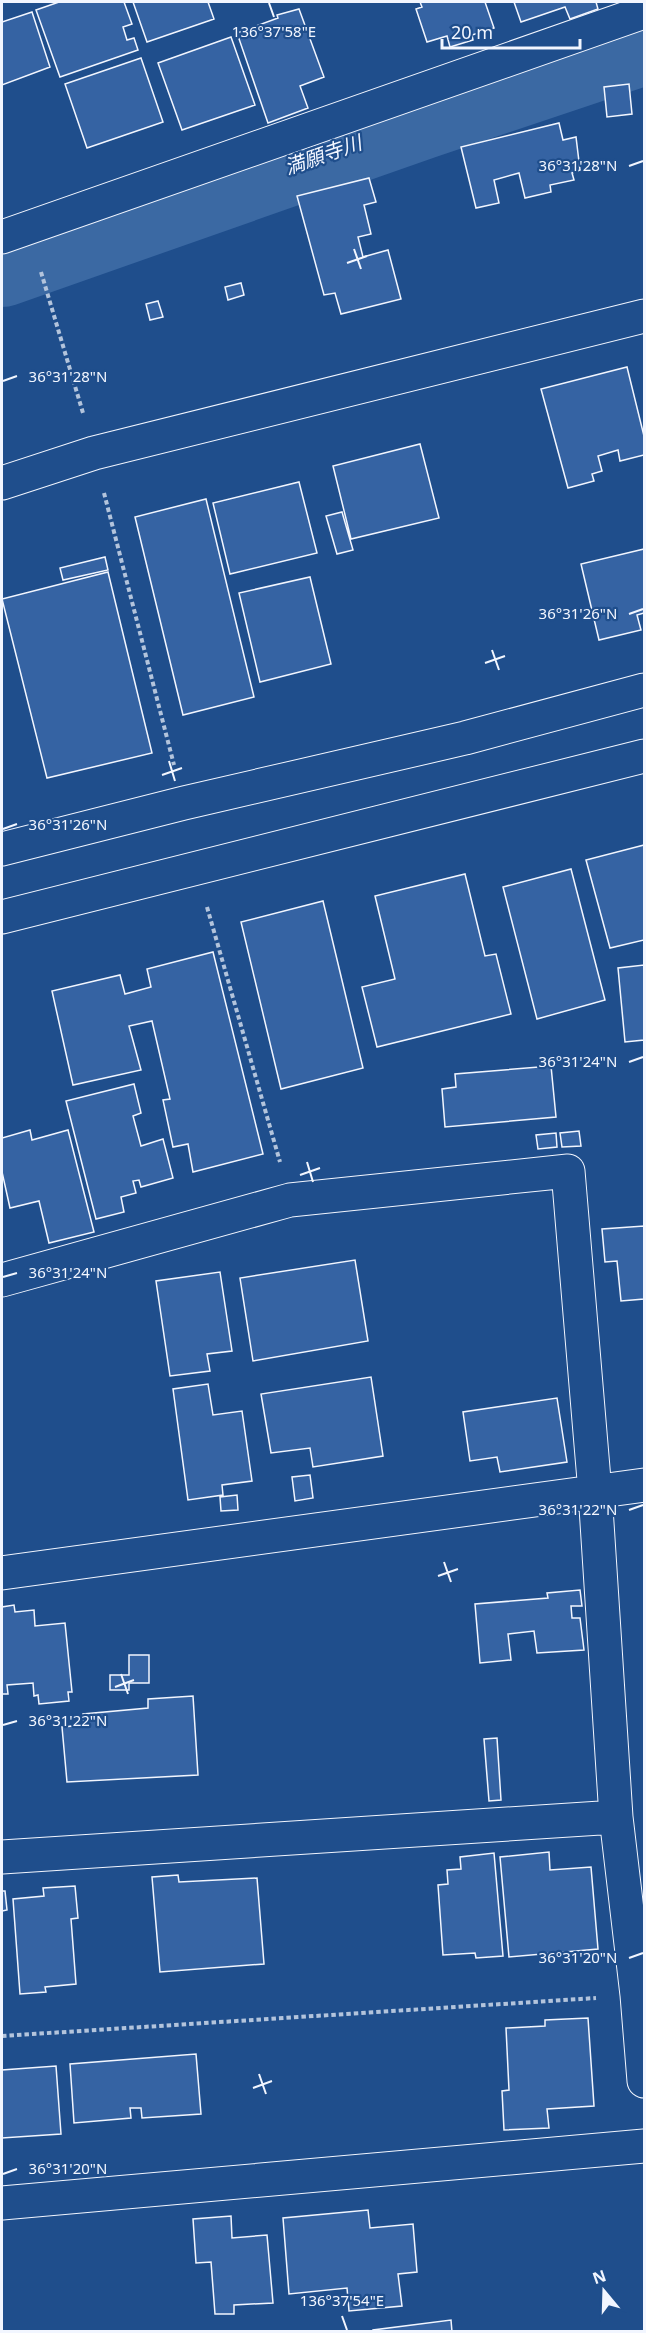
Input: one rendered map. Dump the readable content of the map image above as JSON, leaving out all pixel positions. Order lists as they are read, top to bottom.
{
  "water": ["満願寺川"],
  "scale_bar": "20 m",
  "north": "top",
  "coordinates": [
    "136°37'58\"E",
    "36°31'28\"N",
    "36°31'26\"N",
    "36°31'24\"N",
    "36°31'22\"N",
    "36°31'20\"N",
    "136°37'54\"E"
  ]
}
